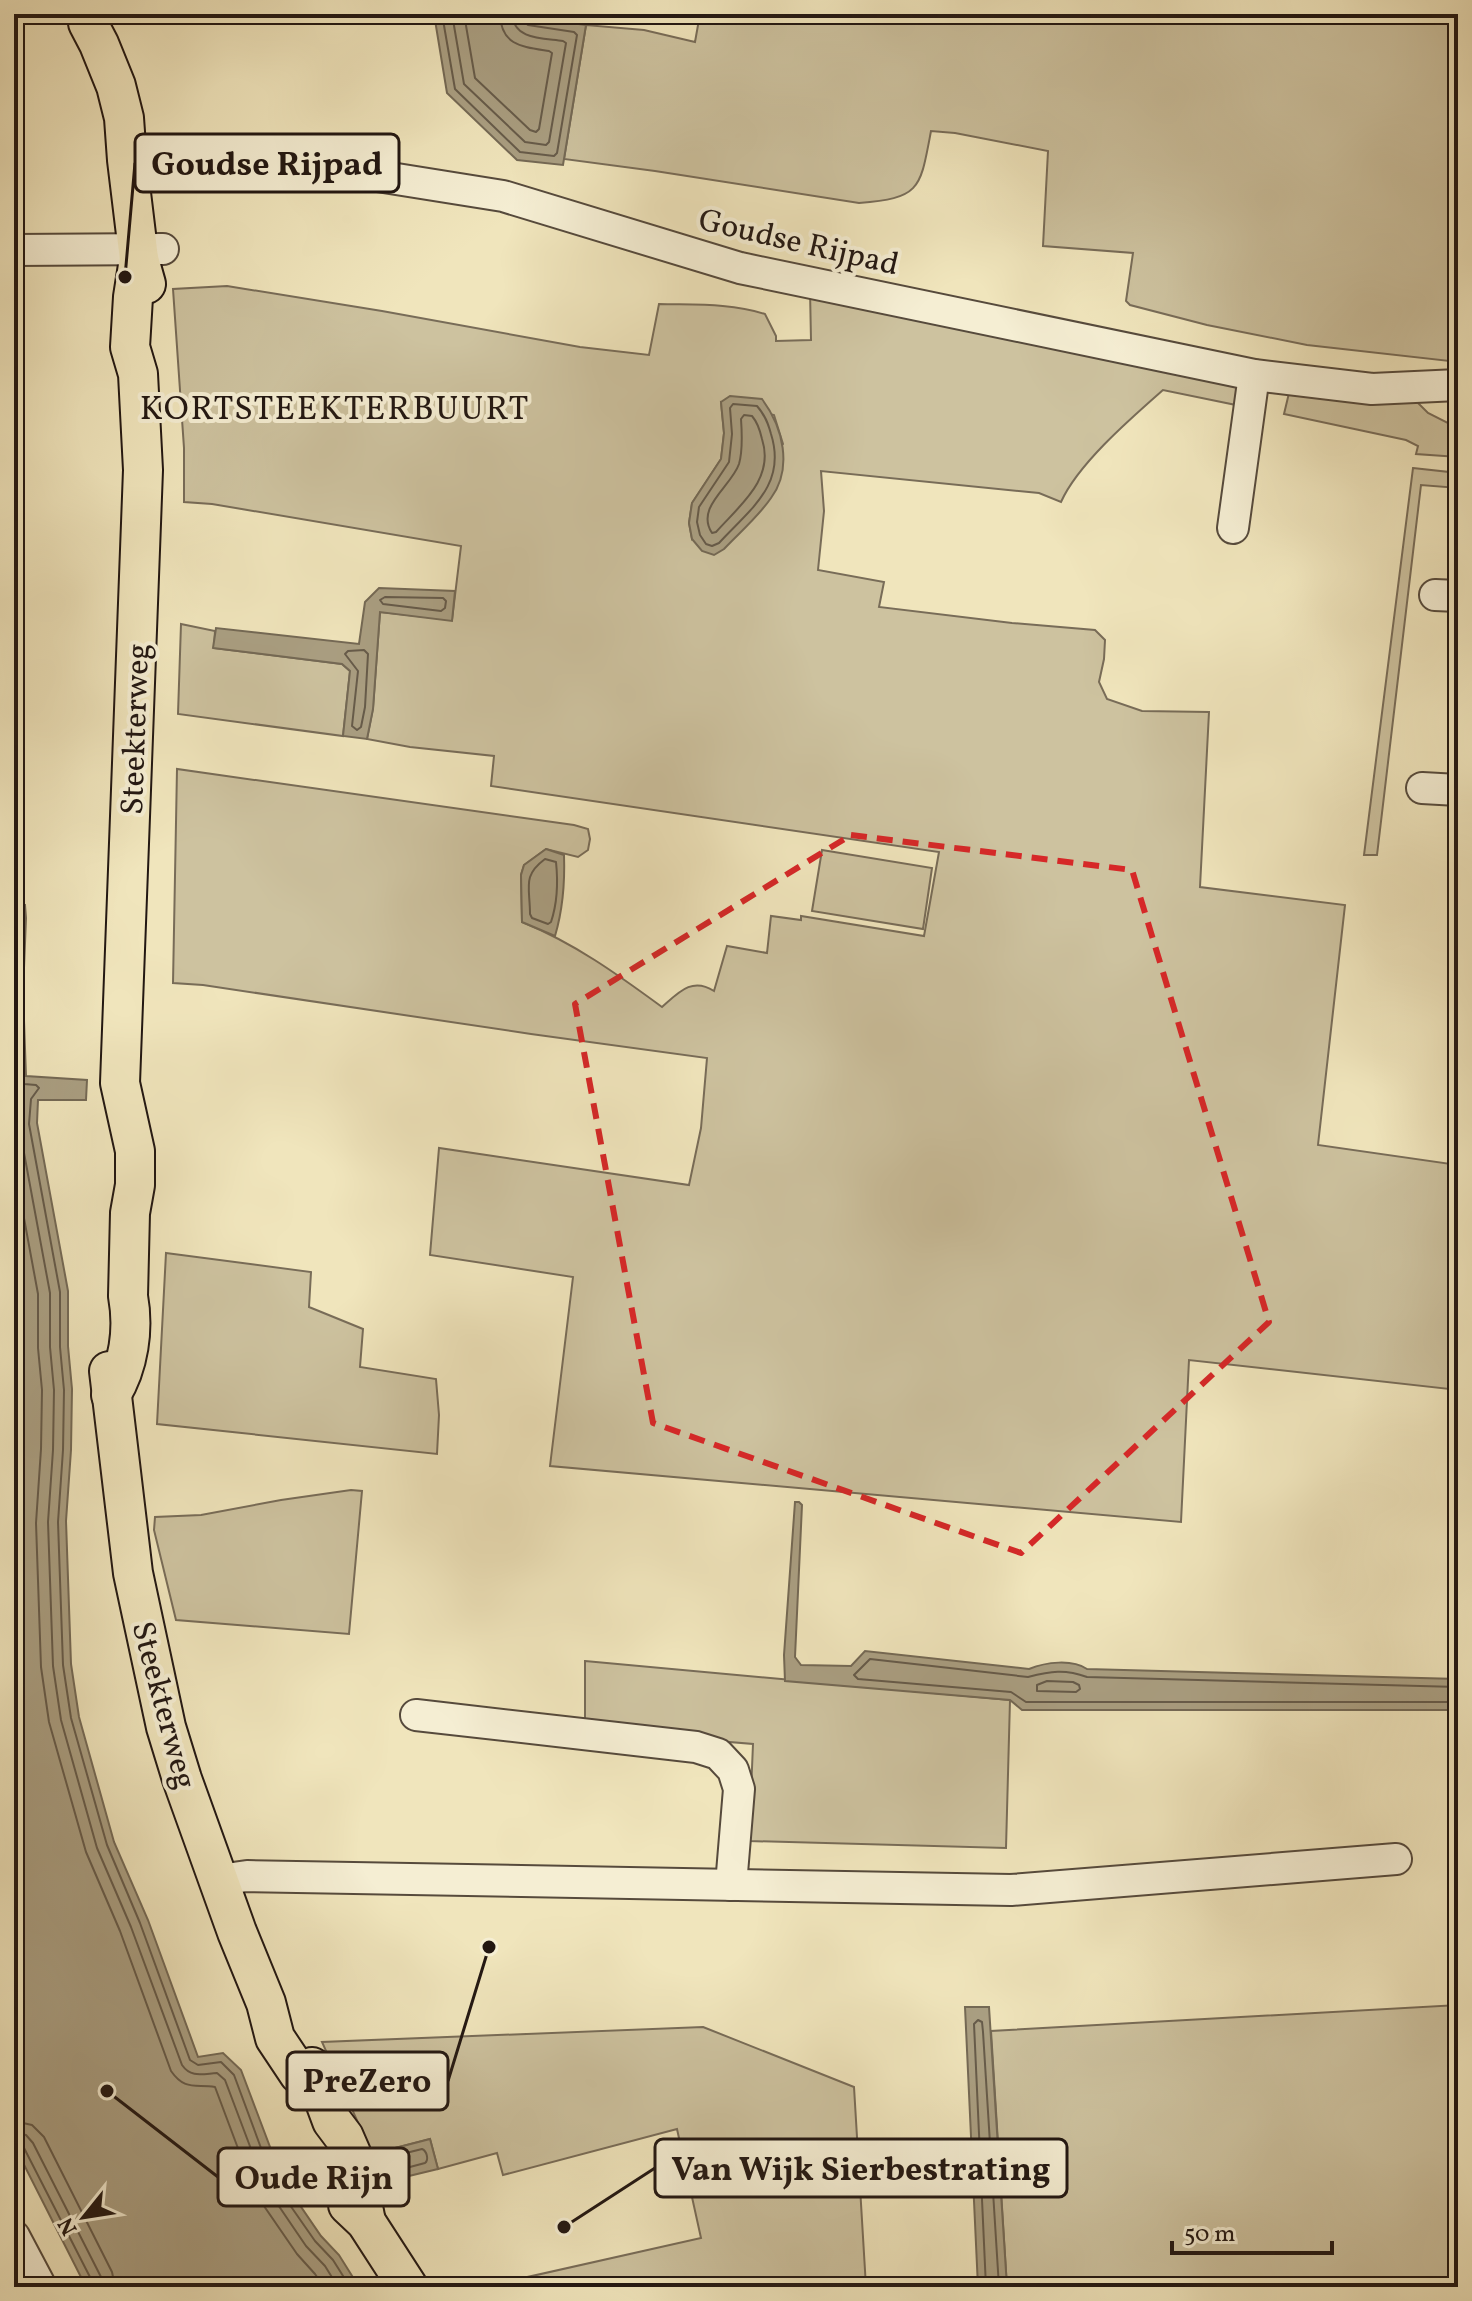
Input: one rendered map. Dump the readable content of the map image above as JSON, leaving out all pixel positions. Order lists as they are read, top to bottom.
{
  "streets": {
    "main road": ["Steekterweg"],
    "street": ["Goudse Rijpad"]
  },
  "crossings": [
    ["Goudse Rijpad", "Steekterweg"]
  ],
  "districts": ["KORTSTEEKTERBUURT"],
  "places": [
    "Goudse Rijpad",
    "PreZero",
    "Oude Rijn",
    "Van Wijk Sierbestrating"
  ],
  "scale_bar": "50 m",
  "north": "bottom left"
}
